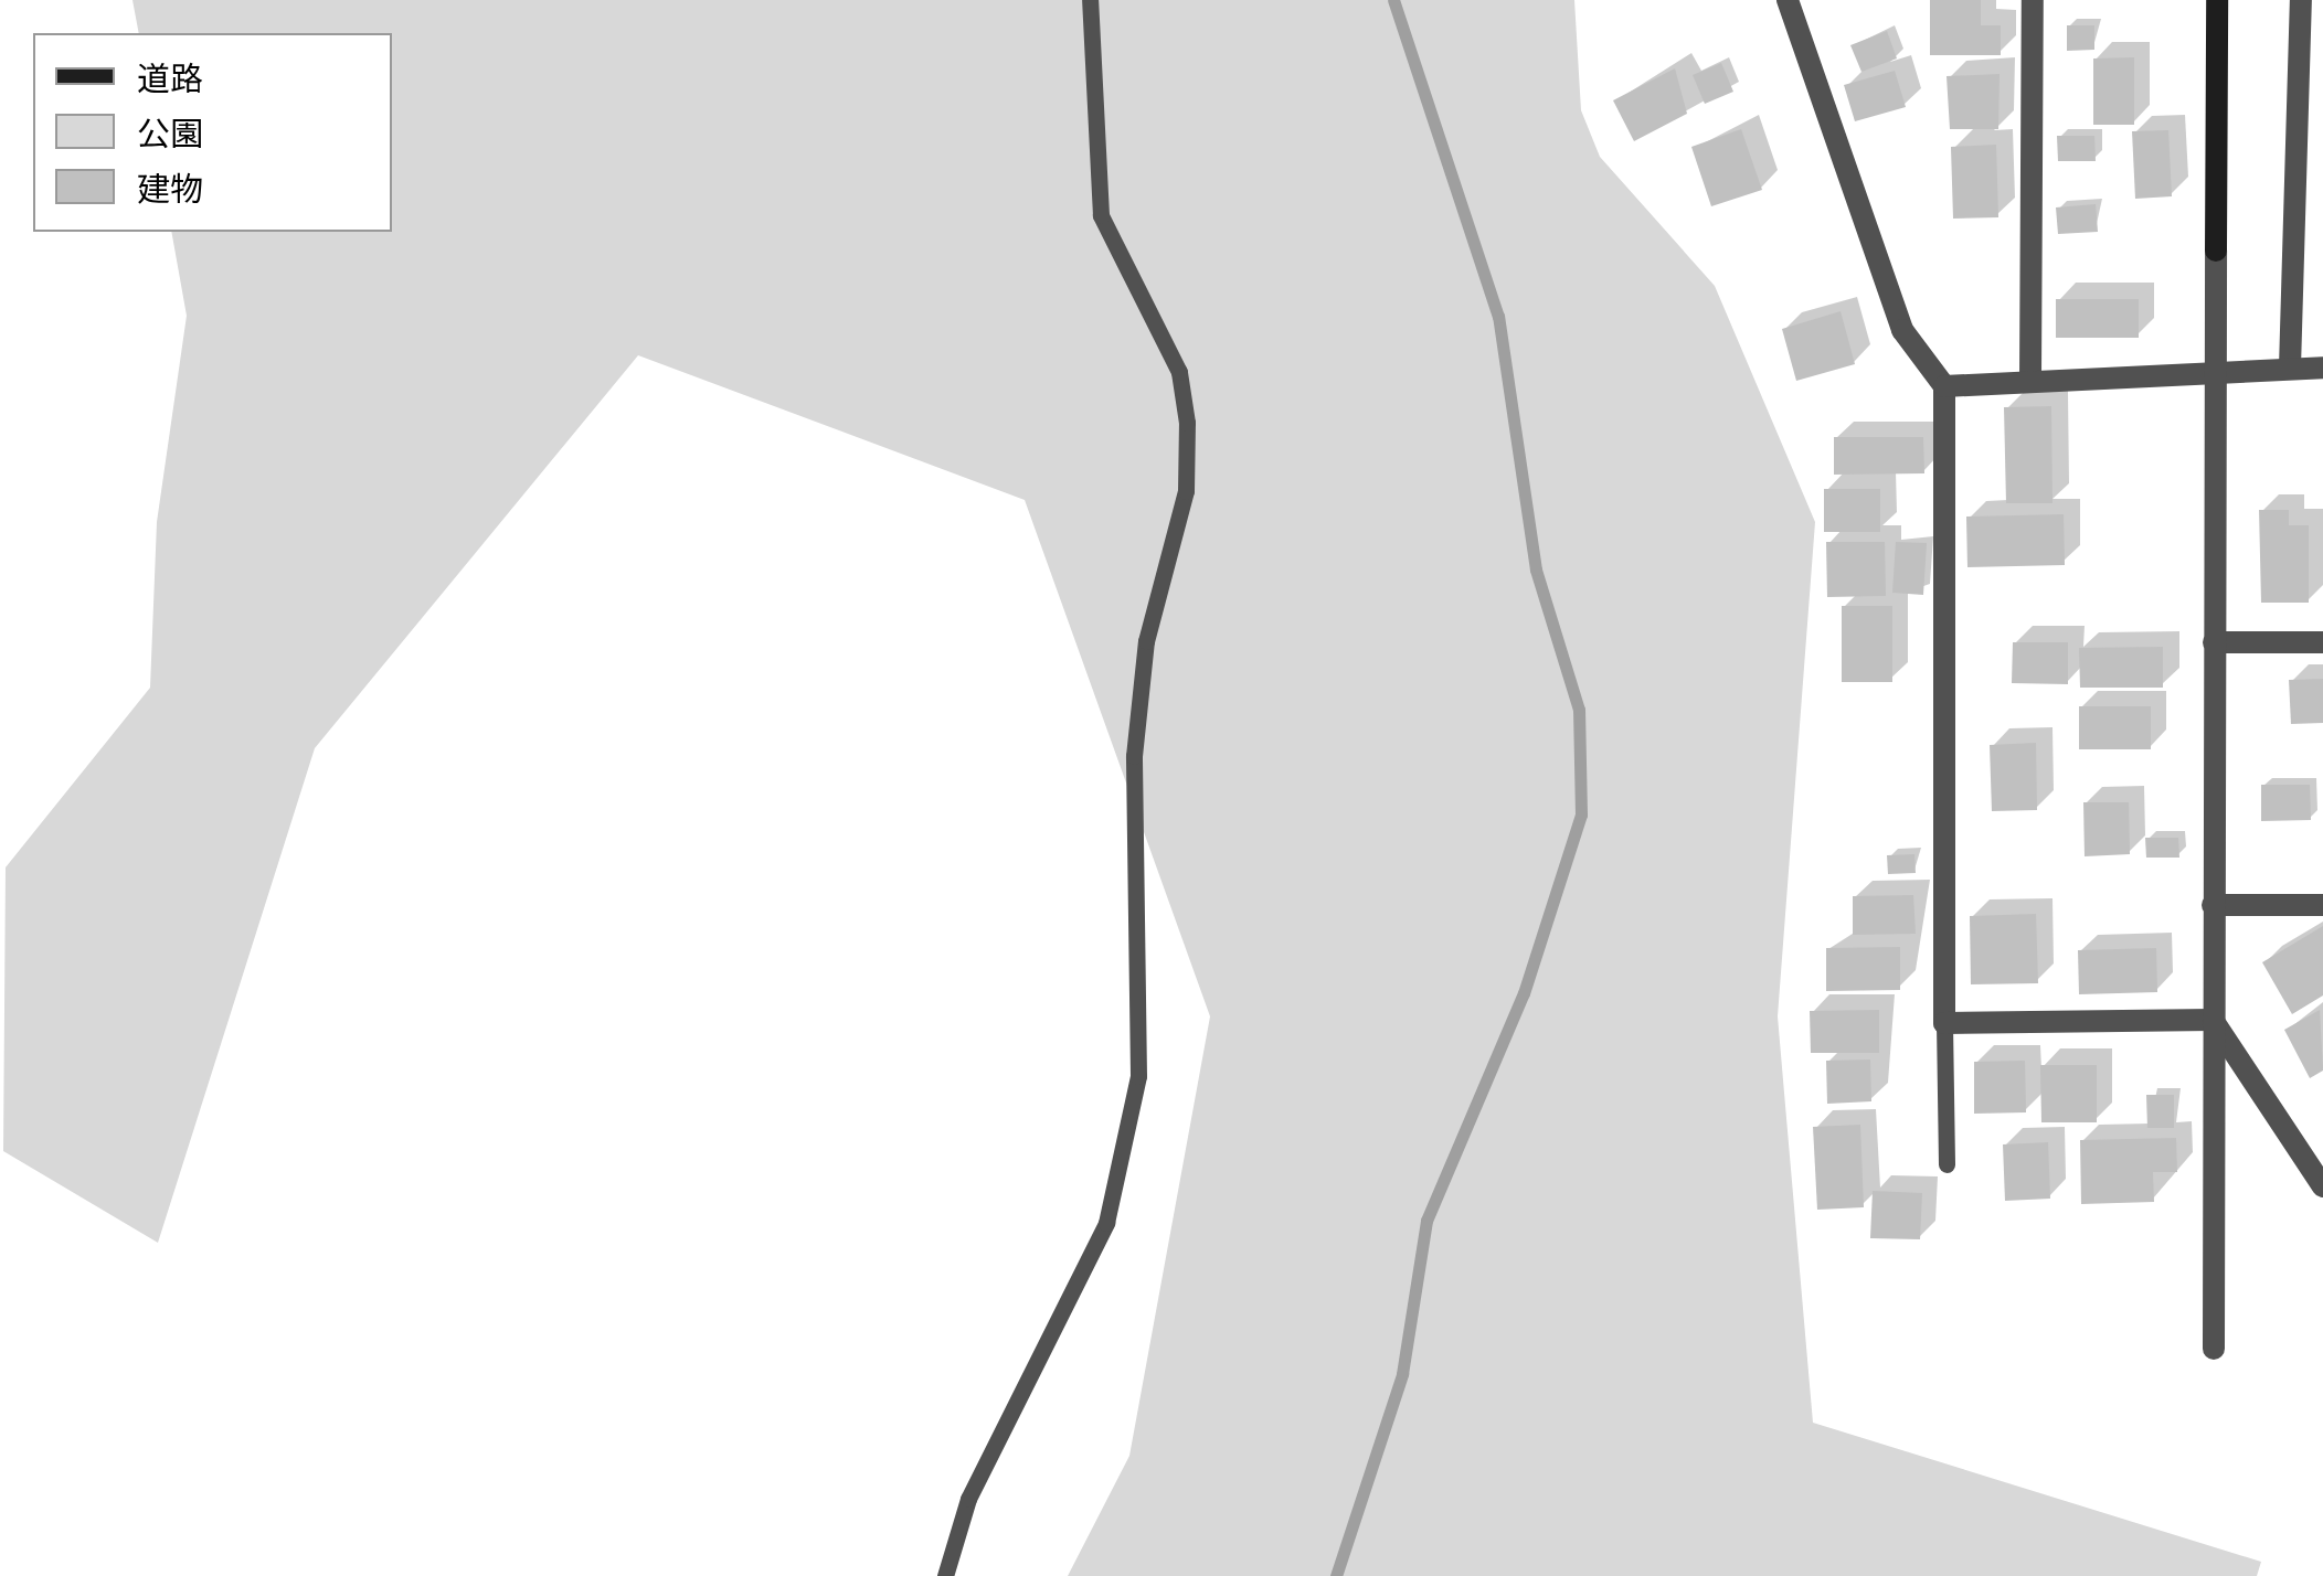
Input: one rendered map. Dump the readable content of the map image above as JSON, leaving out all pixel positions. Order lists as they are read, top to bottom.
{
  "legend": ["道路", "公園", "建物"]
}
